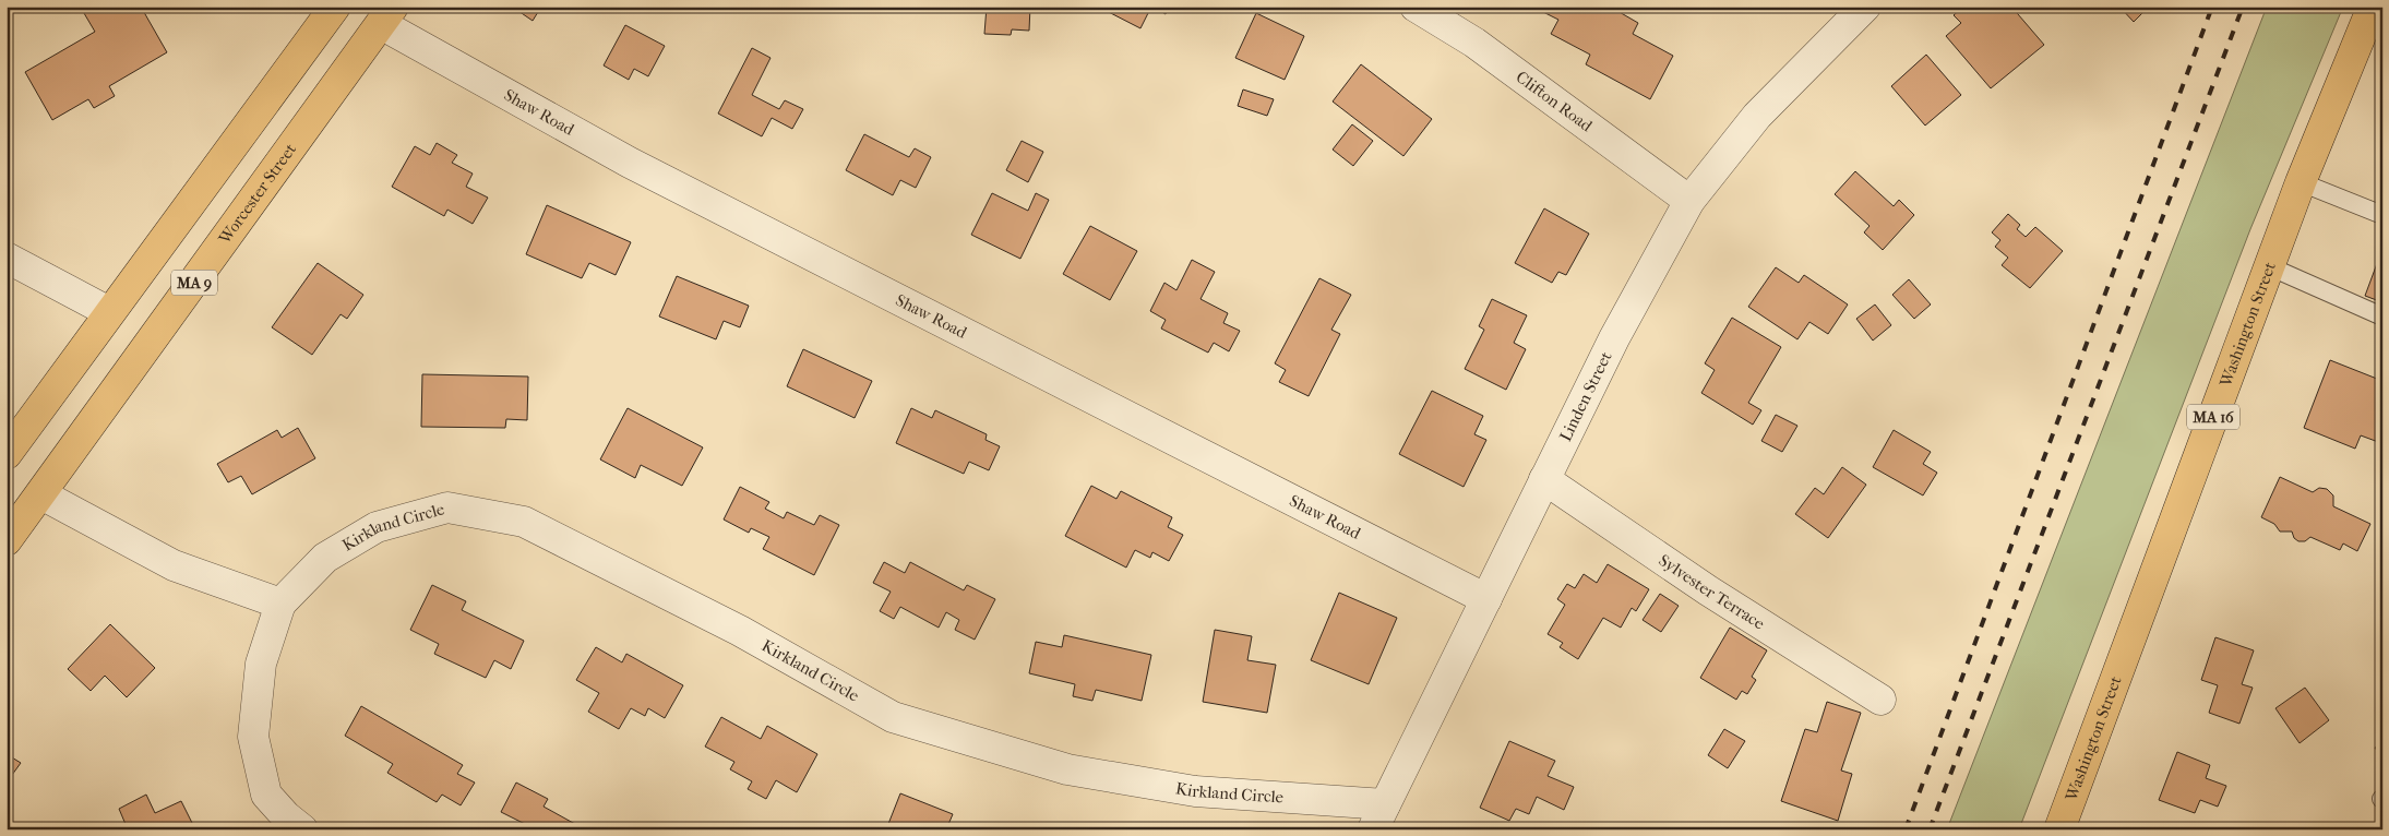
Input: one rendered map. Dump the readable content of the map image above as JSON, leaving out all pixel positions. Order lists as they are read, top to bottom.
{
  "streets": {
    "main road": [
      "Worcester Street",
      "MA 9",
      "Washington Street",
      "MA 16"
    ],
    "street": [
      "Clifton Road",
      "Shaw Road",
      "Linden Street",
      "Kirkland Circle",
      "Sylvester Terrace"
    ]
  },
  "crossings": [
    ["Clifton Road", "Linden Street"],
    ["Shaw Road", "Worcester Street"],
    ["Shaw Road", "Linden Street"],
    ["Linden Street", "Kirkland Circle"],
    ["Linden Street", "Sylvester Terrace"]
  ]
}
